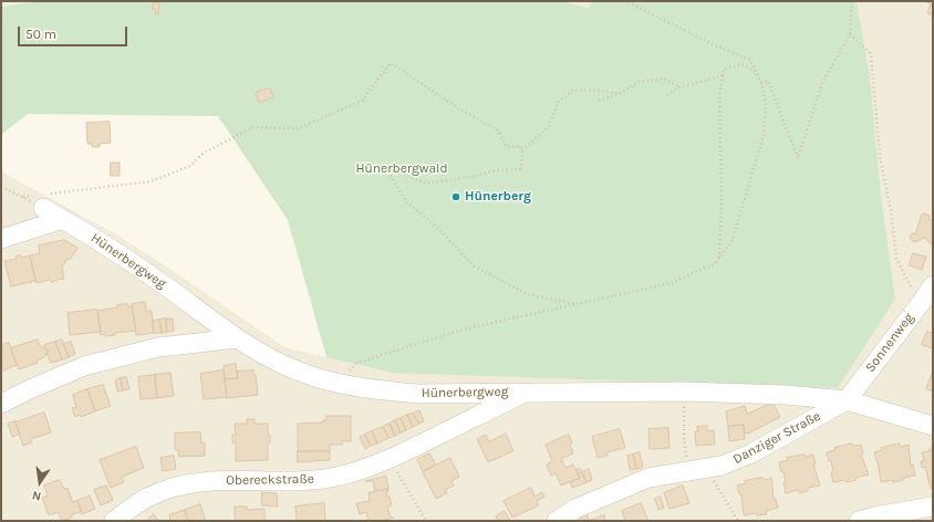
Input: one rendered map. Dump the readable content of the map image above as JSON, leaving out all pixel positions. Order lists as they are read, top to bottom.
{
  "streets": {
    "street": [
      "Hünerbergweg",
      "Sonnenweg",
      "Danziger Straße",
      "Obereckstraße"
    ]
  },
  "crossings": [
    ["Hünerbergweg", "Sonnenweg"],
    ["Hünerbergweg", "Danziger Straße"],
    ["Hünerbergweg", "Obereckstraße"],
    ["Sonnenweg", "Danziger Straße"]
  ],
  "parks": ["Hünerbergwald"],
  "places": ["Hünerberg"],
  "scale_bar": "50 m",
  "north": "bottom"
}
